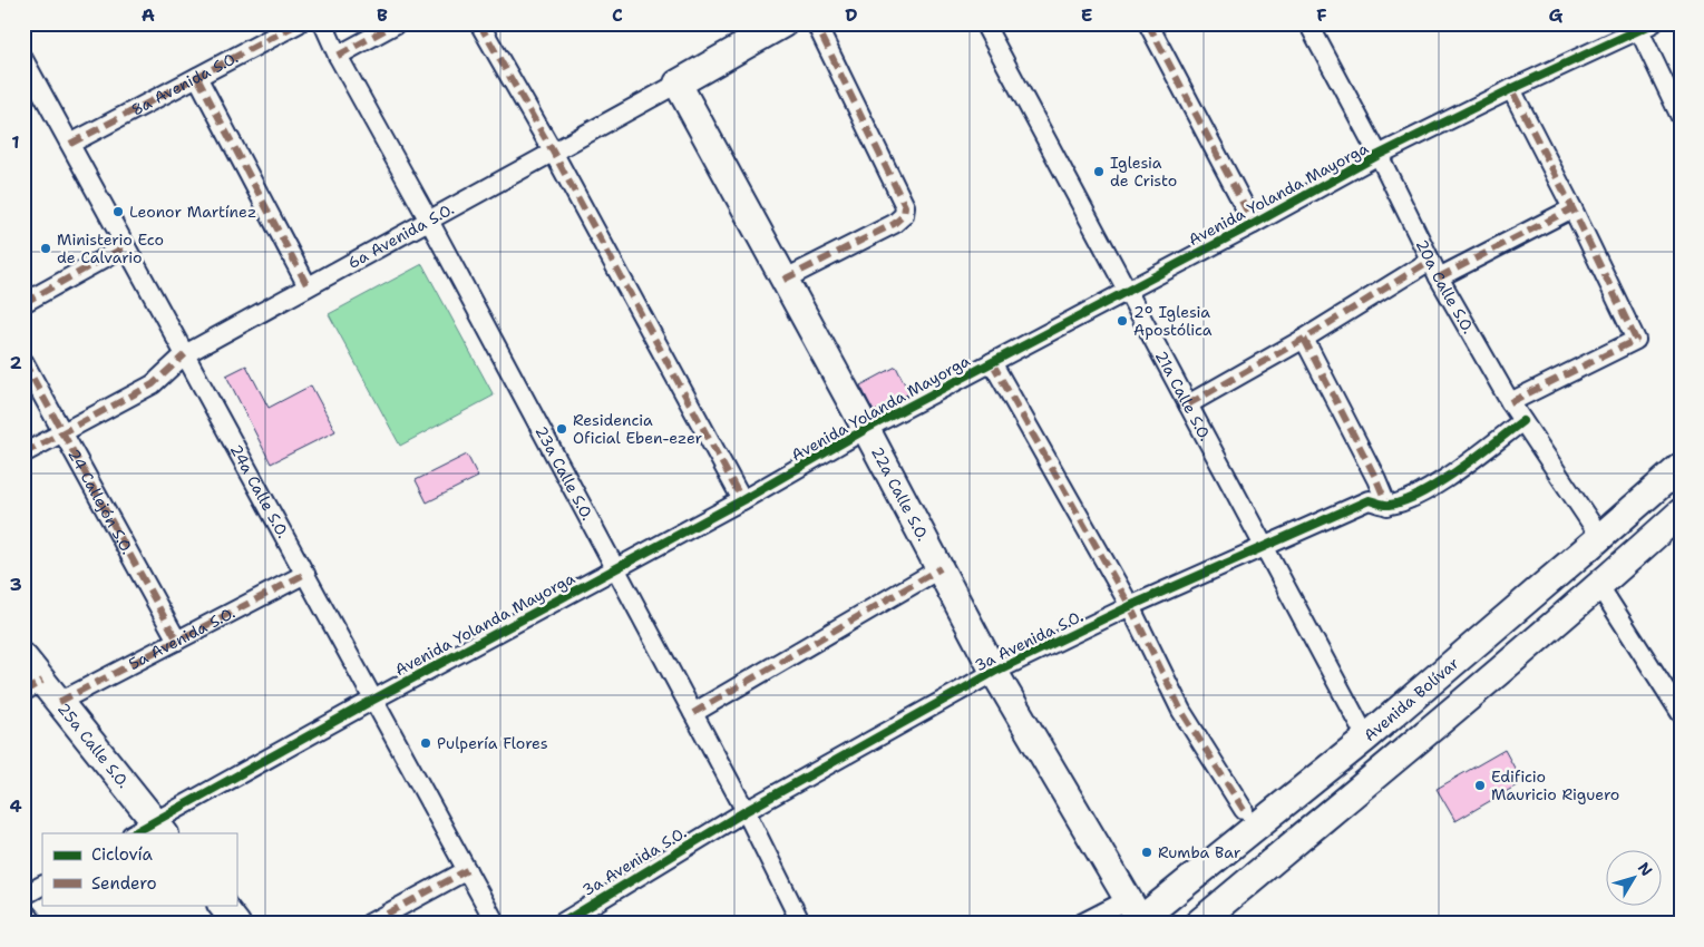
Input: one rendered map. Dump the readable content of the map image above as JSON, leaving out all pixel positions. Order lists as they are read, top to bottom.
{
  "streets": {
    "main road": [
      "6a Avenida S.O.",
      "22a Calle S.O.",
      "Avenida Bolívar",
      "25a Calle S.O."
    ],
    "street": [
      "8a Avenida S.O.",
      "Avenida Yolanda Mayorga",
      "20a Calle S.O.",
      "21a Calle S.O.",
      "23a Calle S.O.",
      "24a Calle S.O.",
      "24 Callejón S.O.",
      "5a Avenida S.O.",
      "3a Avenida S.O."
    ]
  },
  "crossings": [
    ["8a Avenida S.O.", "24a Calle S.O."],
    ["Avenida Yolanda Mayorga", "20a Calle S.O."],
    ["Avenida Yolanda Mayorga", "21a Calle S.O."],
    ["Avenida Yolanda Mayorga", "23a Calle S.O."],
    ["Avenida Yolanda Mayorga", "24a Calle S.O."],
    ["Avenida Yolanda Mayorga", "22a Calle S.O."],
    ["Avenida Yolanda Mayorga", "25a Calle S.O."],
    ["6a Avenida S.O.", "23a Calle S.O."],
    ["6a Avenida S.O.", "24a Calle S.O."],
    ["6a Avenida S.O.", "22a Calle S.O."],
    ["6a Avenida S.O.", "24 Callejón S.O."],
    ["20a Calle S.O.", "3a Avenida S.O."],
    ["20a Calle S.O.", "Avenida Bolívar"],
    ["21a Calle S.O.", "3a Avenida S.O."],
    ["21a Calle S.O.", "Avenida Bolívar"],
    ["23a Calle S.O.", "3a Avenida S.O."],
    ["24a Calle S.O.", "5a Avenida S.O."],
    ["22a Calle S.O.", "3a Avenida S.O."],
    ["22a Calle S.O.", "Avenida Bolívar"],
    ["24 Callejón S.O.", "5a Avenida S.O."],
    ["5a Avenida S.O.", "25a Calle S.O."]
  ],
  "places": [
    "Iglesia de Cristo",
    "Leonor Martínez",
    "Ministerio Eco de Calvario",
    "2° Iglesia Apostólica",
    "Residencia Oficial Eben-ezer",
    "Pulpería Flores",
    "Edificio Mauricio Riguero",
    "Rumba Bar"
  ],
  "legend": ["Ciclovía", "Sendero"],
  "north": "top right",
  "grid": {
    "columns": [
      "A",
      "B",
      "C",
      "D",
      "E",
      "F",
      "G"
    ],
    "rows": [
      "1",
      "2",
      "3",
      "4"
    ]
  }
}
